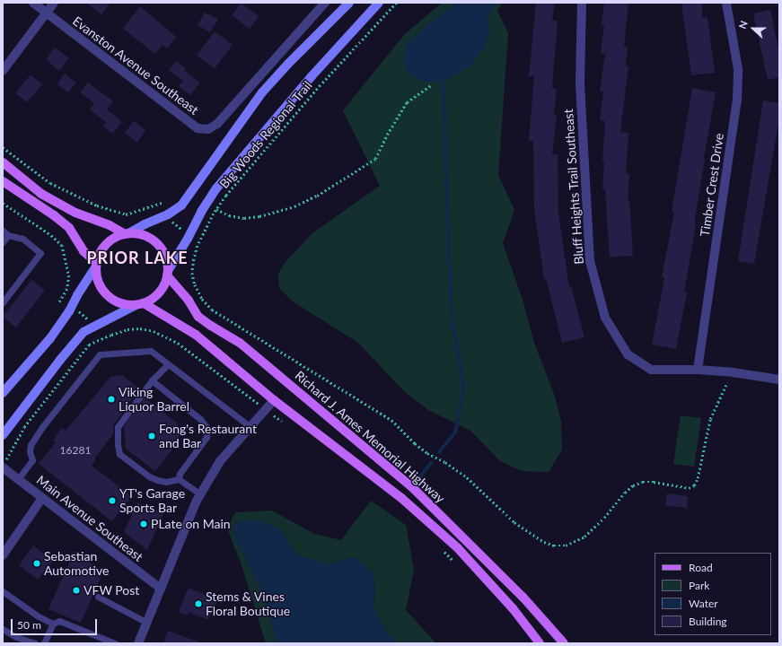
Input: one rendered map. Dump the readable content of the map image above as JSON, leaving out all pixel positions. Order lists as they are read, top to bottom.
{
  "streets": {
    "main road": ["Richard J. Ames Memorial Highway"],
    "street": [
      "Evanston Avenue Southeast",
      "Timber Crest Drive",
      "Bluff Heights Trail Southeast",
      "Main Avenue Southeast"
    ],
    "path": ["Big Woods Regional Trail"]
  },
  "crossings": [
    ["Big Woods Regional Trail", "Bluff Heights Trail Southeast"],
    ["Timber Crest Drive", "Bluff Heights Trail Southeast"]
  ],
  "districts": ["PRIOR LAKE"],
  "places": [
    "Viking Liquor Barrel",
    "Fong's Restaurant and Bar",
    "YT's Garage Sports Bar",
    "PLate on Main",
    "Sebastian Automotive",
    "VFW Post",
    "Stems & Vines Floral Boutique"
  ],
  "house_numbers": ["16281"],
  "legend": [
    "Road",
    "Park",
    "Water",
    "Building"
  ],
  "scale_bar": "50 m",
  "north": "left"
}
